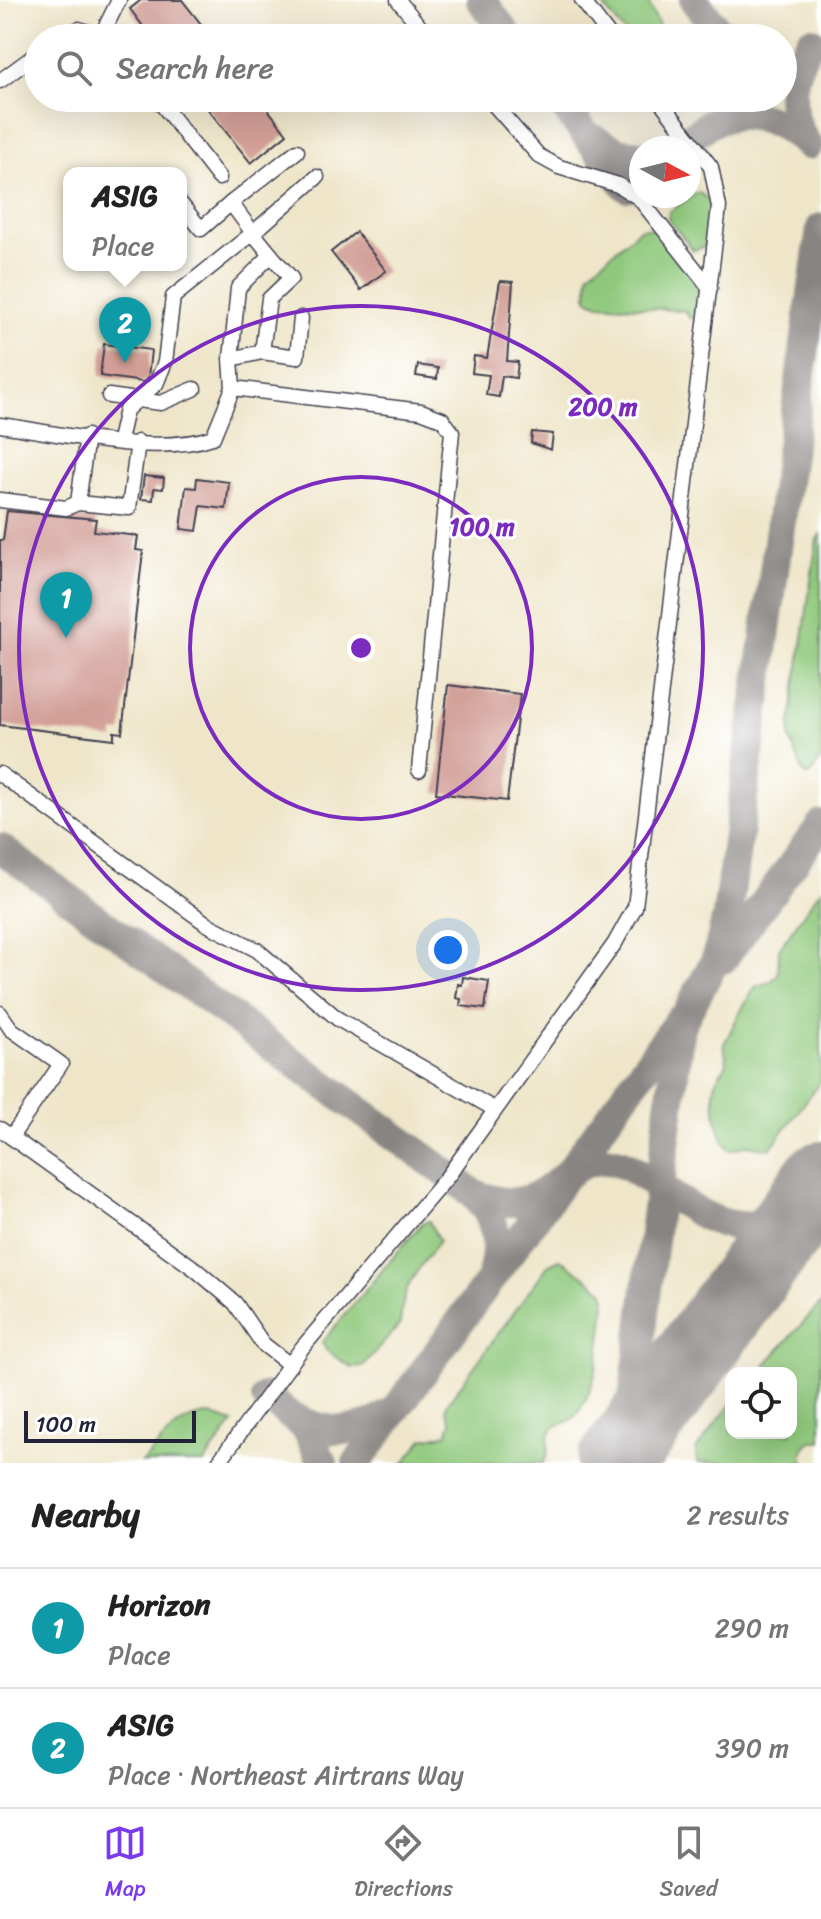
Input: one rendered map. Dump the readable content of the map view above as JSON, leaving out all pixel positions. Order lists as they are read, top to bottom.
{
  "scale_bar": "100 m",
  "north": "right",
  "page": {
    "search": "Search here",
    "popup": ["ASIG", "Place"],
    "pins": ["2", "1"],
    "scale": "100 m",
    "heading": ["Nearby", "2 results"],
    "list": [
      {
        "mark": "1",
        "name": "Horizon",
        "note": "Place",
        "value": "290 m"
      },
      {
        "mark": "2",
        "name": "ASIG",
        "note": "Place · Northeast Airtrans Way",
        "value": "390 m"
      }
    ],
    "nav": ["Map", "Directions", "Saved"]
  },
  "rings": ["200 m", "100 m"]
}
